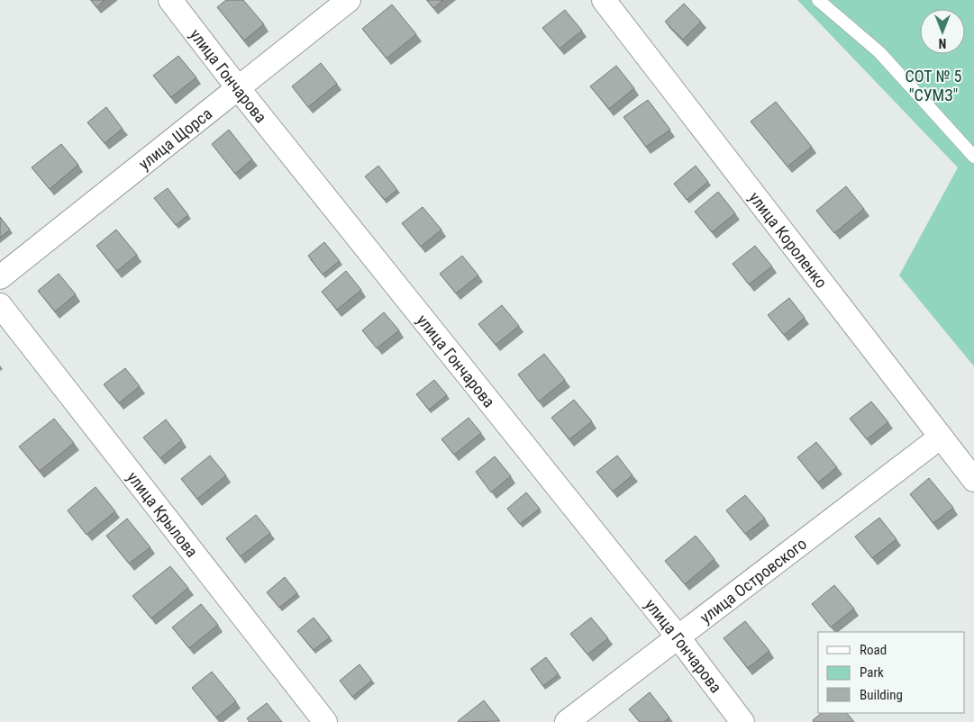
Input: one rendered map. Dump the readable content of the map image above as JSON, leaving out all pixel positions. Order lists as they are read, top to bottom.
{
  "streets": {
    "street": [
      "улица Гончарова",
      "улица Щорса",
      "улица Короленко",
      "улица Крылова",
      "улица Островского"
    ]
  },
  "crossings": [
    ["улица Гончарова", "улица Щорса"],
    ["улица Гончарова", "улица Островского"],
    ["улица Короленко", "улица Островского"]
  ],
  "parks": ["СОТ № 5 \"СУМЗ\""],
  "legend": ["Road", "Park", "Building"],
  "north": "bottom"
}
